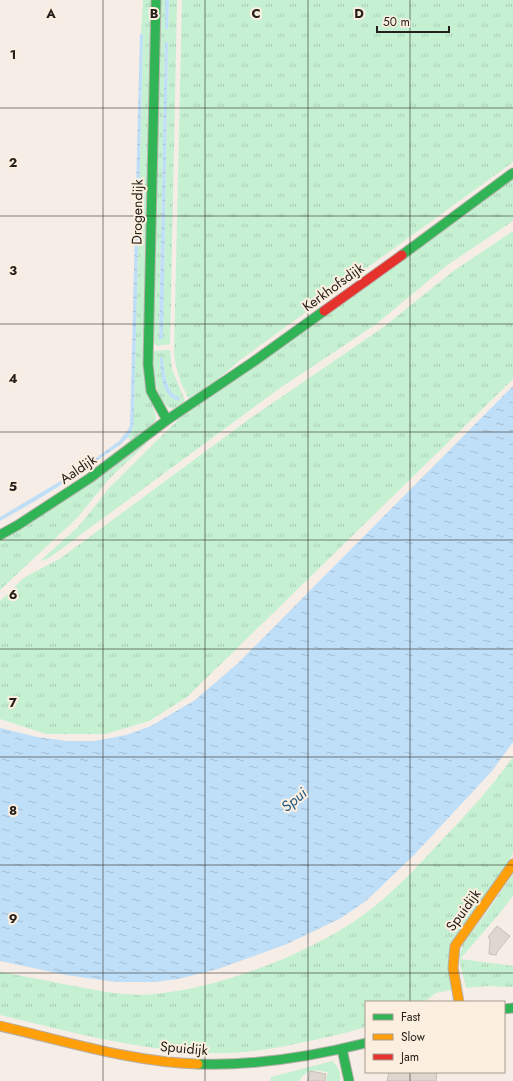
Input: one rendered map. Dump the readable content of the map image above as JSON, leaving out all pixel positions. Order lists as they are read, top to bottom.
{
  "streets": {
    "street": [
      "Drogendijk",
      "Kerkhofsdijk",
      "Aaldijk",
      "Spuidijk"
    ]
  },
  "crossings": [
    ["Drogendijk", "Kerkhofsdijk"],
    ["Drogendijk", "Aaldijk"],
    ["Kerkhofsdijk", "Aaldijk"]
  ],
  "water": ["Spui"],
  "legend": ["Fast", "Slow", "Jam"],
  "scale_bar": "50 m",
  "grid": {
    "columns": [
      "A",
      "B",
      "C",
      "D"
    ],
    "rows": [
      "1",
      "2",
      "3",
      "4",
      "5",
      "6",
      "7",
      "8",
      "9"
    ]
  }
}
